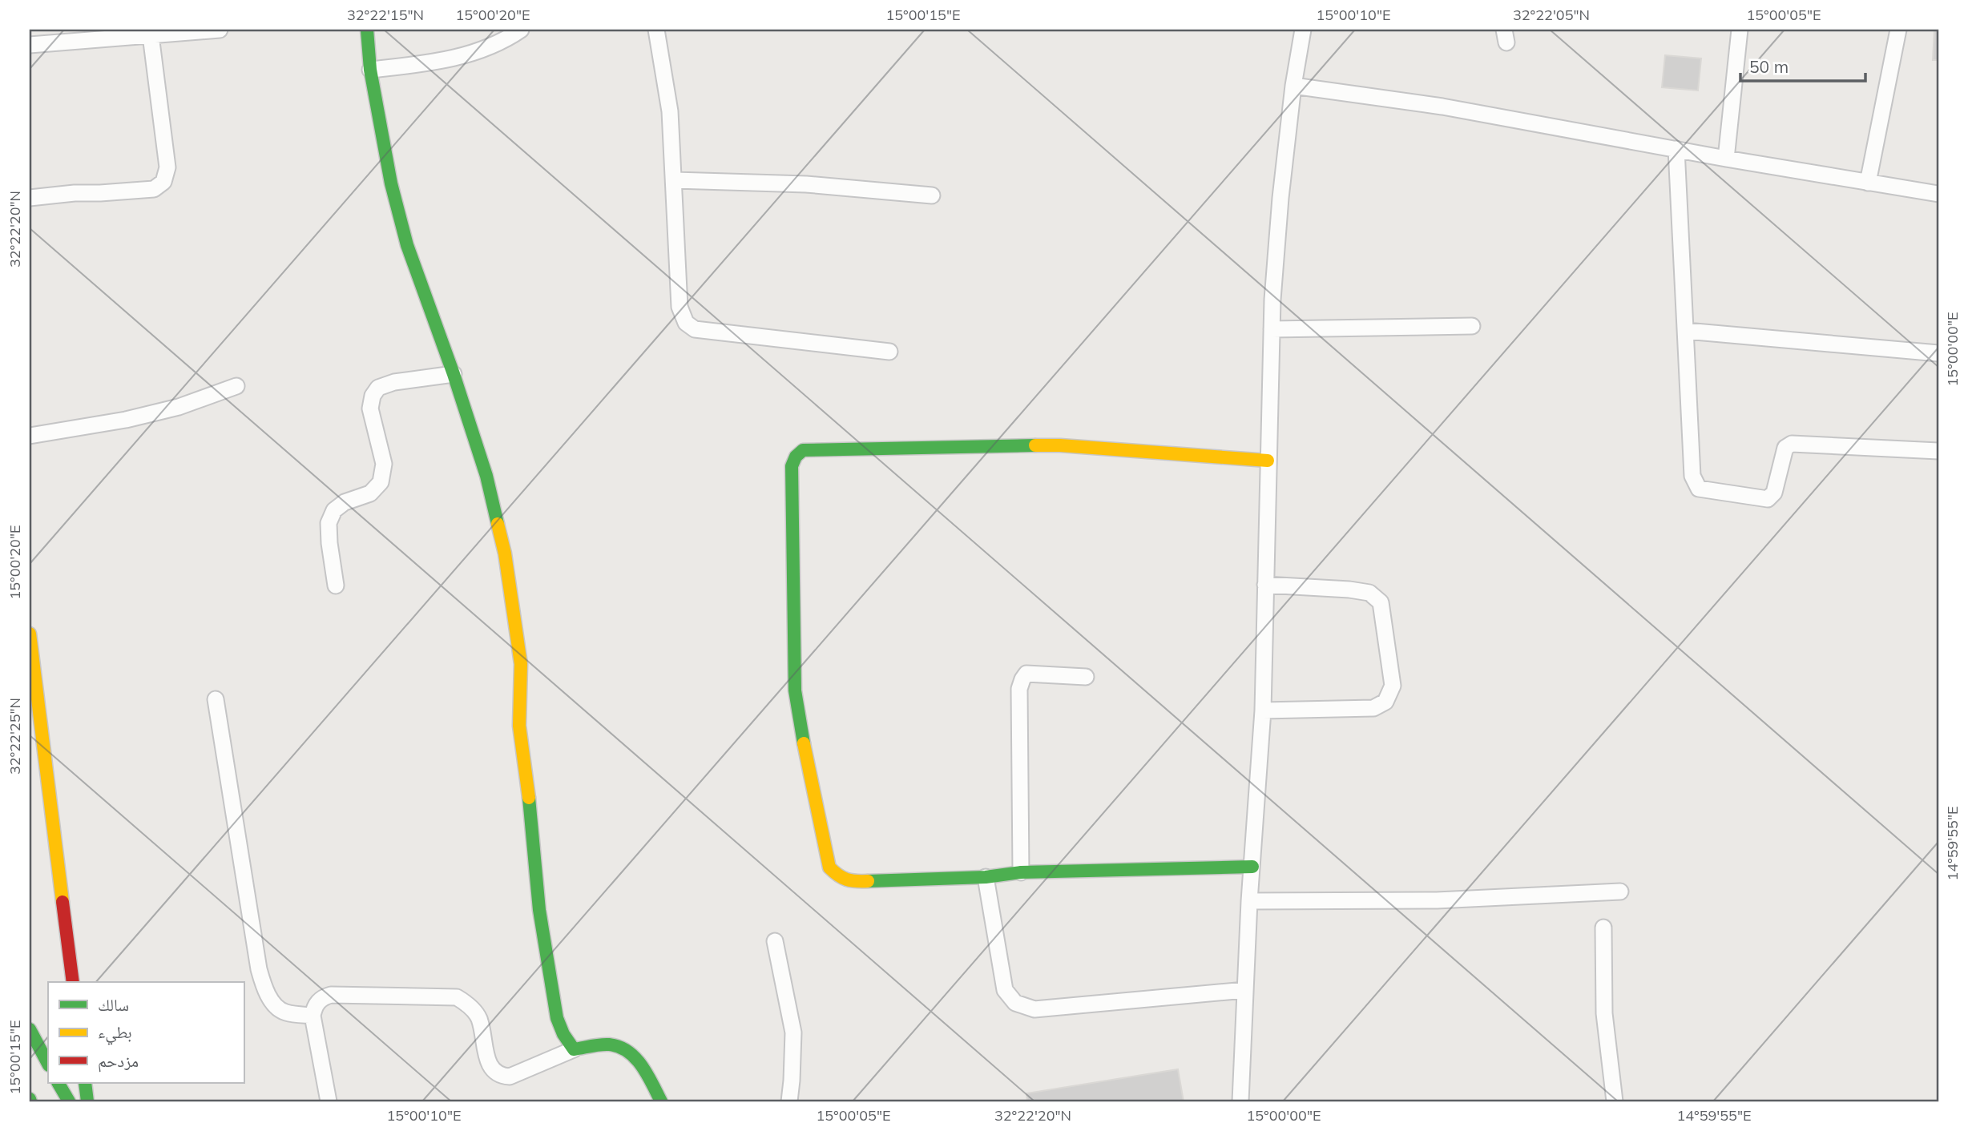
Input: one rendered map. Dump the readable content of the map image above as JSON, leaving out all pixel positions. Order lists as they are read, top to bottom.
{
  "legend": ["سالك", "بطيء", "مزدحم"],
  "scale_bar": "50 m",
  "coordinates": [
    "32°22'15\"N",
    "15°00'20\"E",
    "15°00'15\"E",
    "15°00'10\"E",
    "32°22'05\"N",
    "15°00'05\"E",
    "32°22'20\"N",
    "15°00'00\"E",
    "32°22'25\"N",
    "14°59'55\"E"
  ]
}
